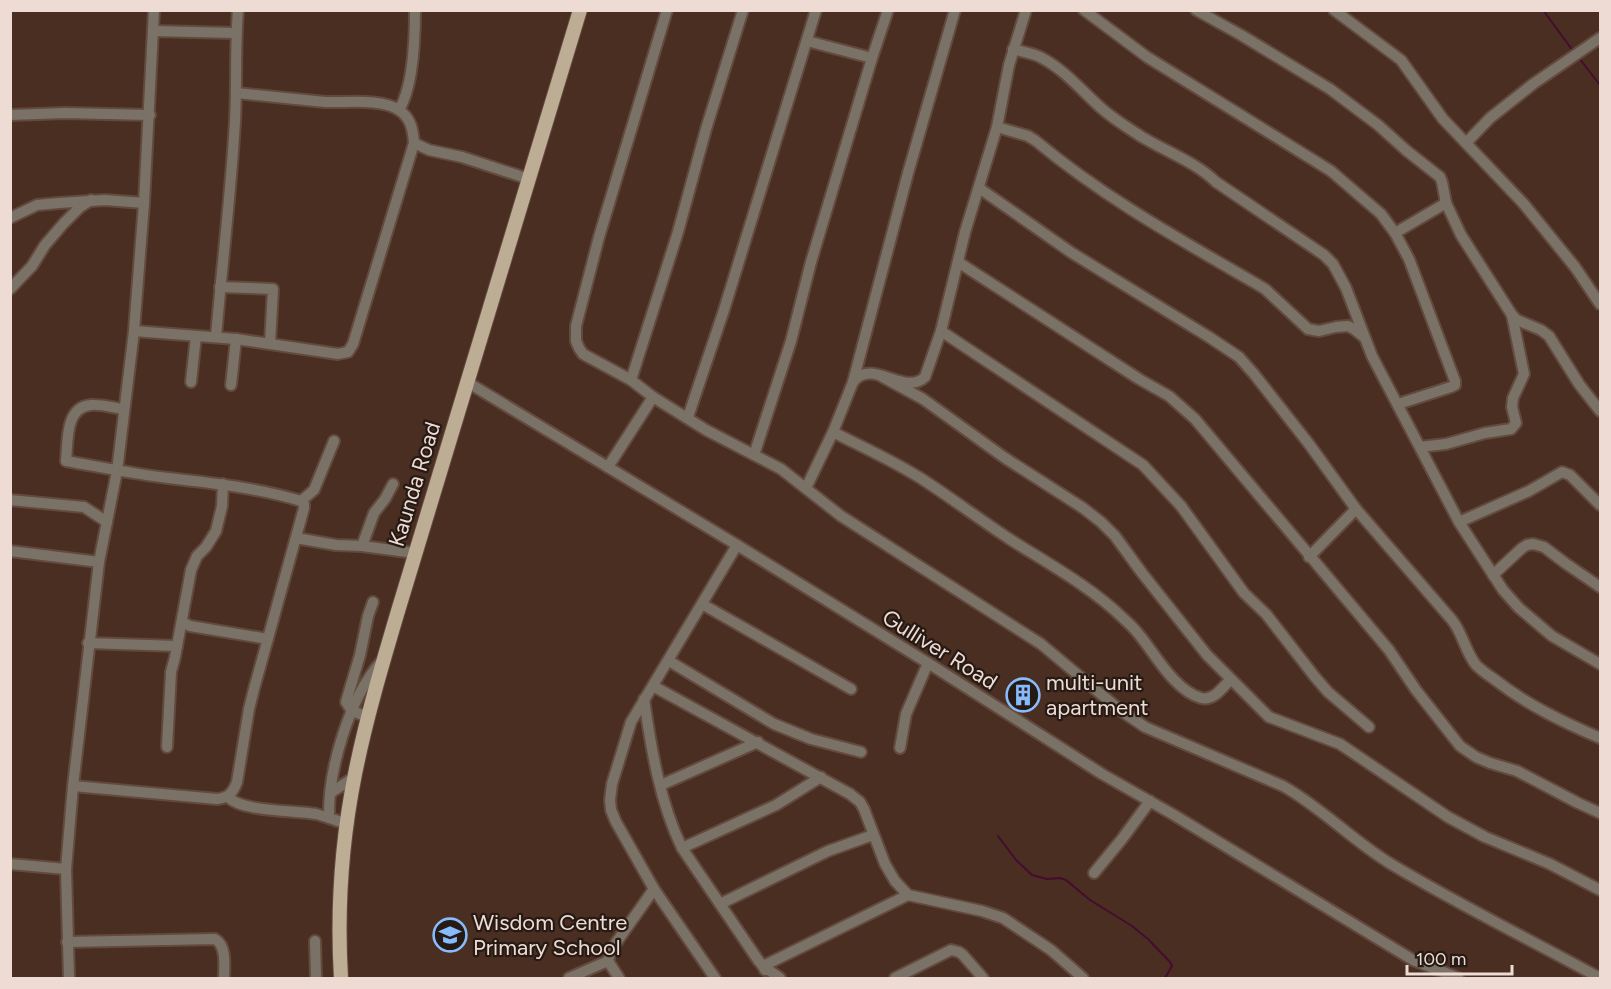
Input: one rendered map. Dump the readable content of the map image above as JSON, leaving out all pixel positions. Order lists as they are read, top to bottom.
{
  "streets": {
    "main road": ["Kaunda Road"],
    "street": ["Gulliver Road"]
  },
  "crossings": [
    ["Kaunda Road", "Gulliver Road"]
  ],
  "places": {
    "building": ["multi-unit apartment"],
    "school or university": ["Wisdom Centre Primary School"]
  },
  "scale_bar": "100 m"
}
